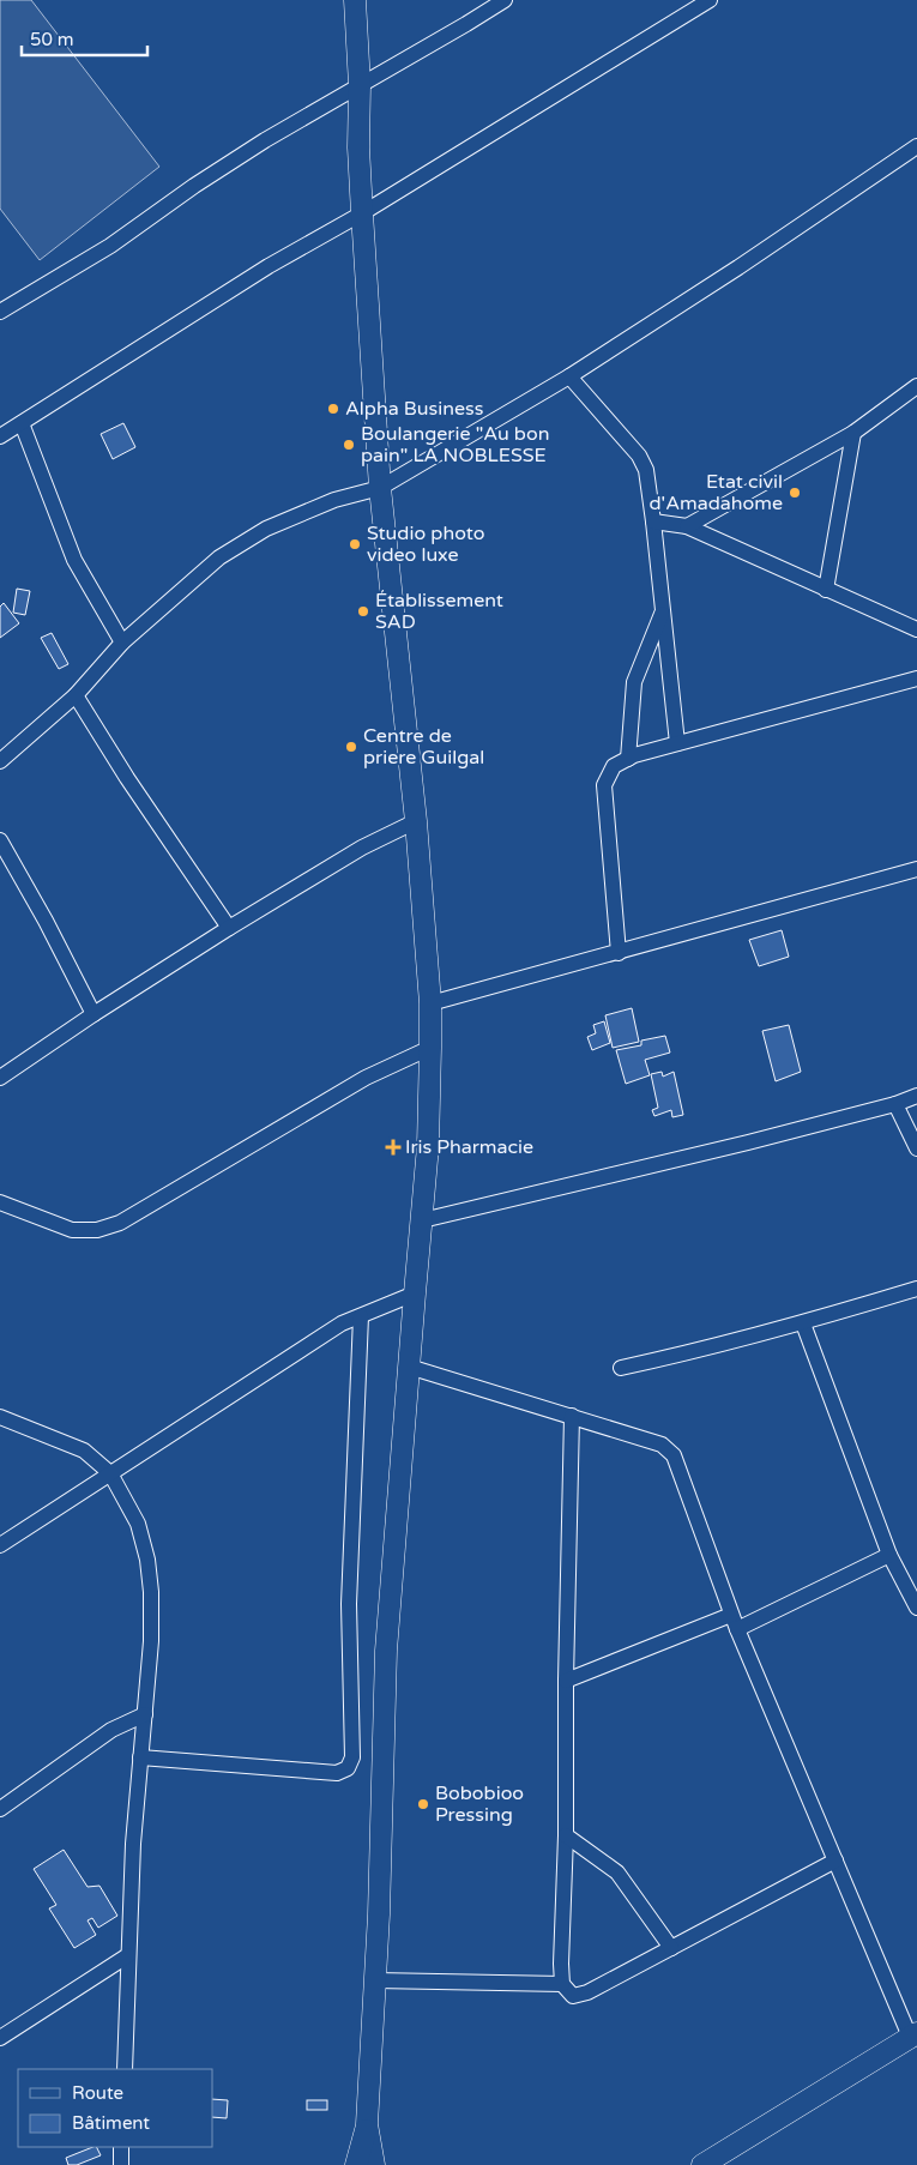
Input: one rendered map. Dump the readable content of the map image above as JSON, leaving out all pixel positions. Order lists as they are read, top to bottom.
{
  "places": {
    "other": [
      "Alpha Business",
      "Boulangerie \"Au bon pain\" LA NOBLESSE",
      "Etat civil d'Amadahome",
      "Studio photo video luxe",
      "Établissement SAD",
      "Centre de priere Guilgal",
      "Bobobioo Pressing"
    ],
    "health": ["Iris Pharmacie"]
  },
  "legend": ["Route", "Bâtiment"],
  "scale_bar": "50 m"
}
